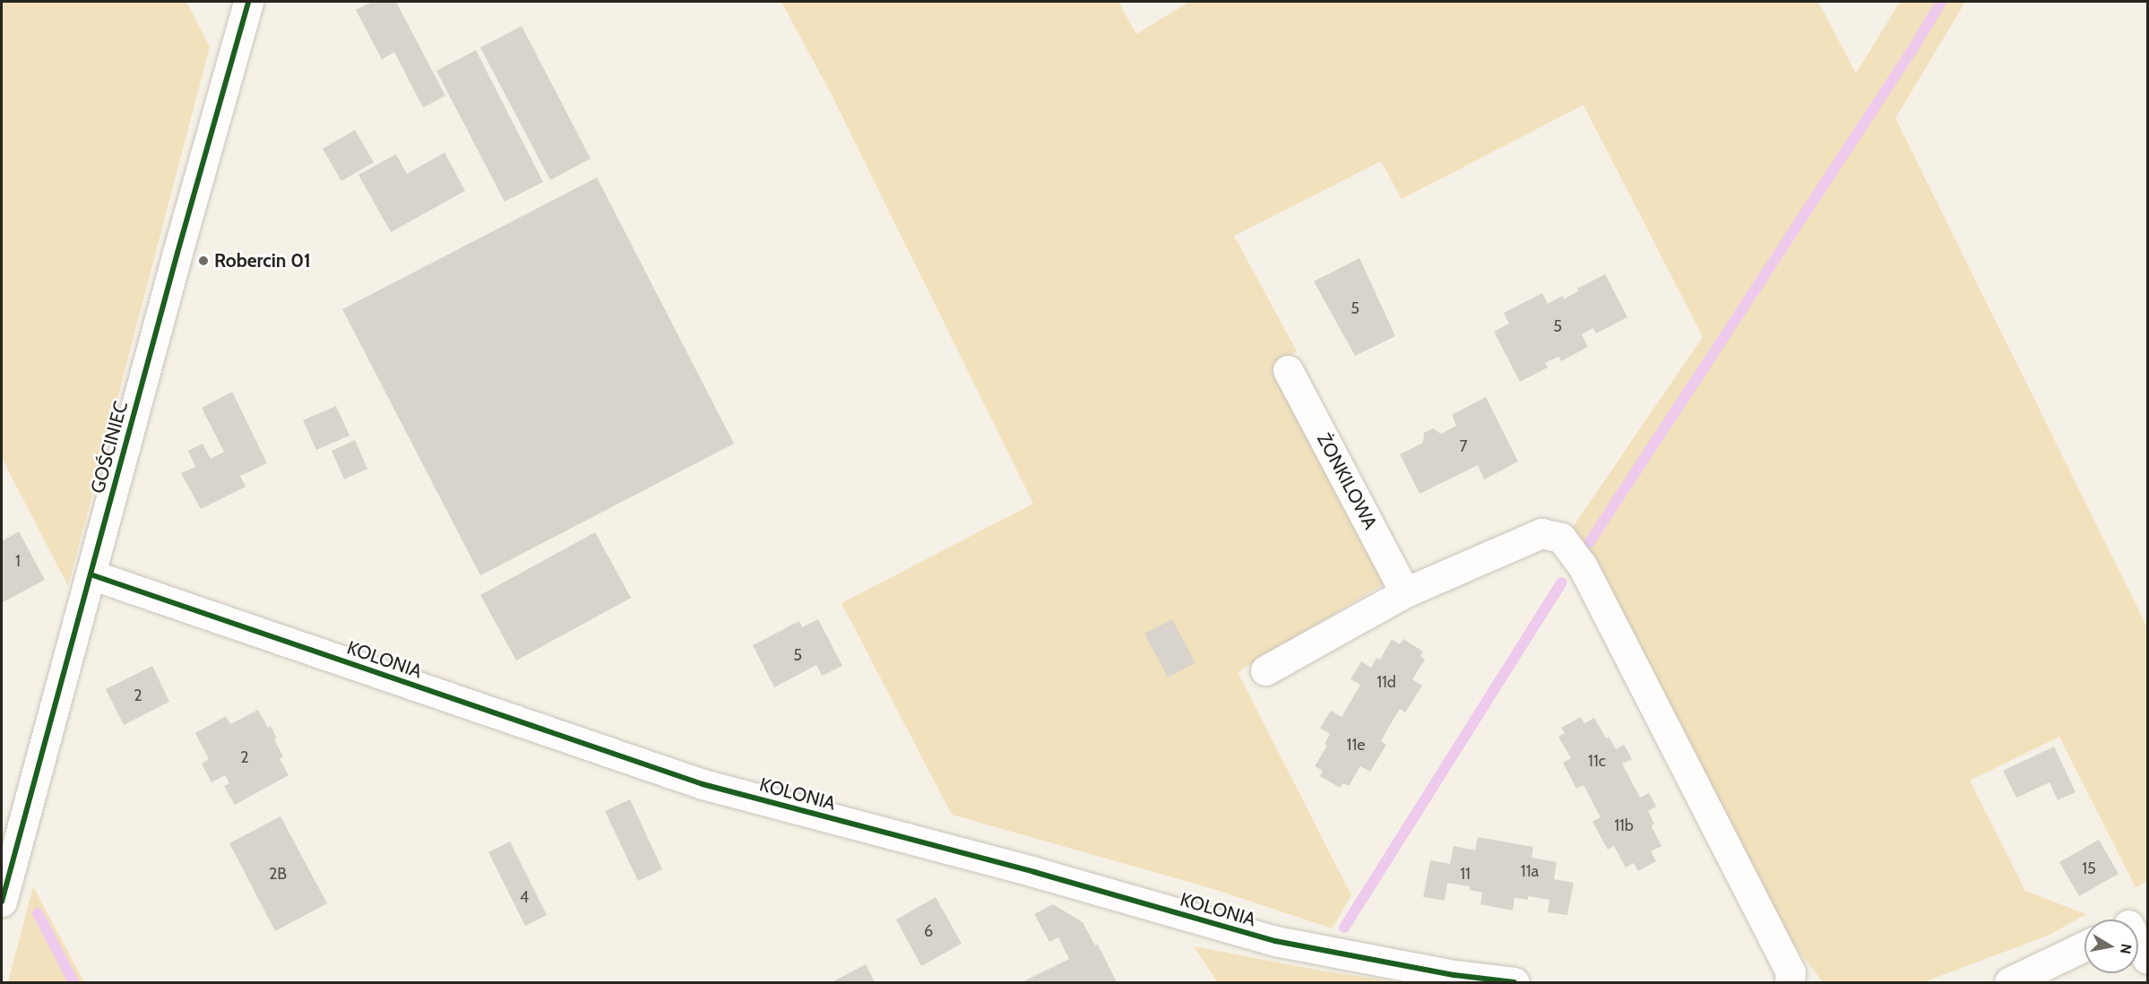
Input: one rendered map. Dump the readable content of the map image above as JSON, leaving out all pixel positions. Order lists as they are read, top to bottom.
{
  "streets": {
    "street": ["GOŚCINIEC", "ŻONKILOWA", "KOLONIA"]
  },
  "crossings": [
    ["GOŚCINIEC", "KOLONIA"]
  ],
  "places": ["Robercin 01"],
  "house_numbers": [
    "5",
    "5",
    "7",
    "1",
    "5",
    "11d",
    "2",
    "11e",
    "2",
    "11c",
    "11b",
    "15",
    "11a",
    "2B",
    "11",
    "4",
    "6"
  ],
  "north": "right"
}
